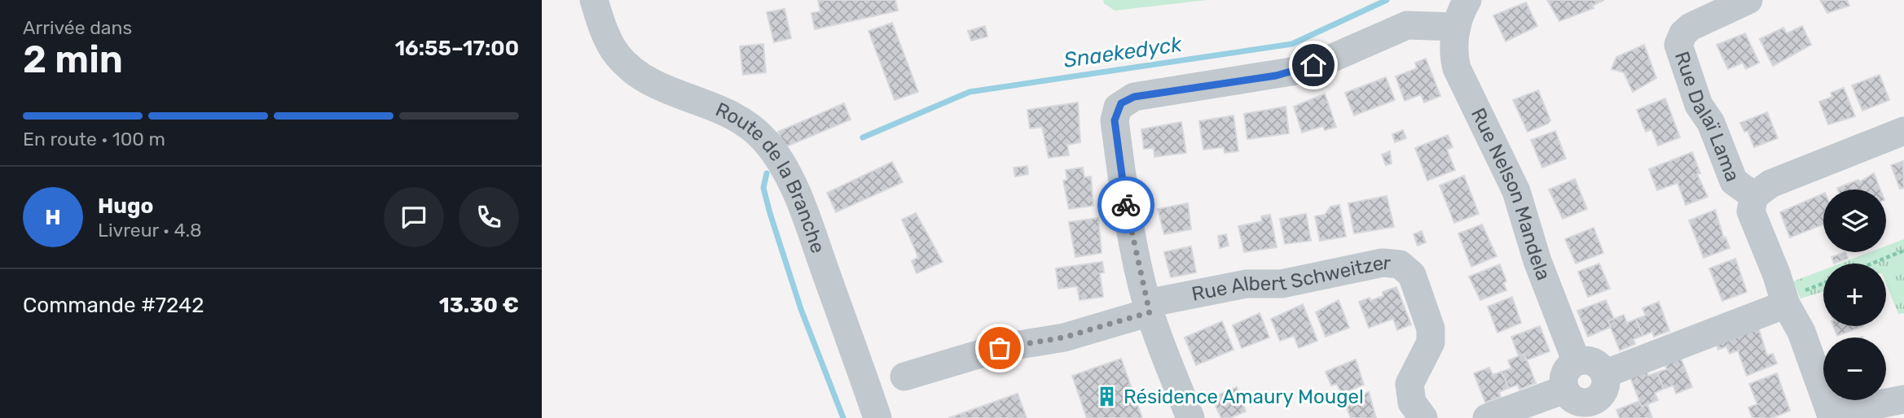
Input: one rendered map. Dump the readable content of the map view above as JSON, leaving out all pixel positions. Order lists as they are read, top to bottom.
{
  "streets": {
    "street": [
      "Rue Dalaï Lama",
      "Route de la Branche",
      "Rue Nelson Mandela",
      "Rue Albert Schweitzer"
    ]
  },
  "water": ["Snaekedyck"],
  "places": {
    "building": ["Résidence Amaury Mougel"]
  },
  "page": {
    "heading": ["2 min", "Arrivée dans", "16:55–17:00"],
    "panel": [
      "Hugo",
      "Livreur · 4.8",
      "Commande #7242",
      "13.30 €"
    ],
    "bar": "En route · 100 m",
    "round": "H",
    "map_buttons": ["+", "−"]
  }
}
